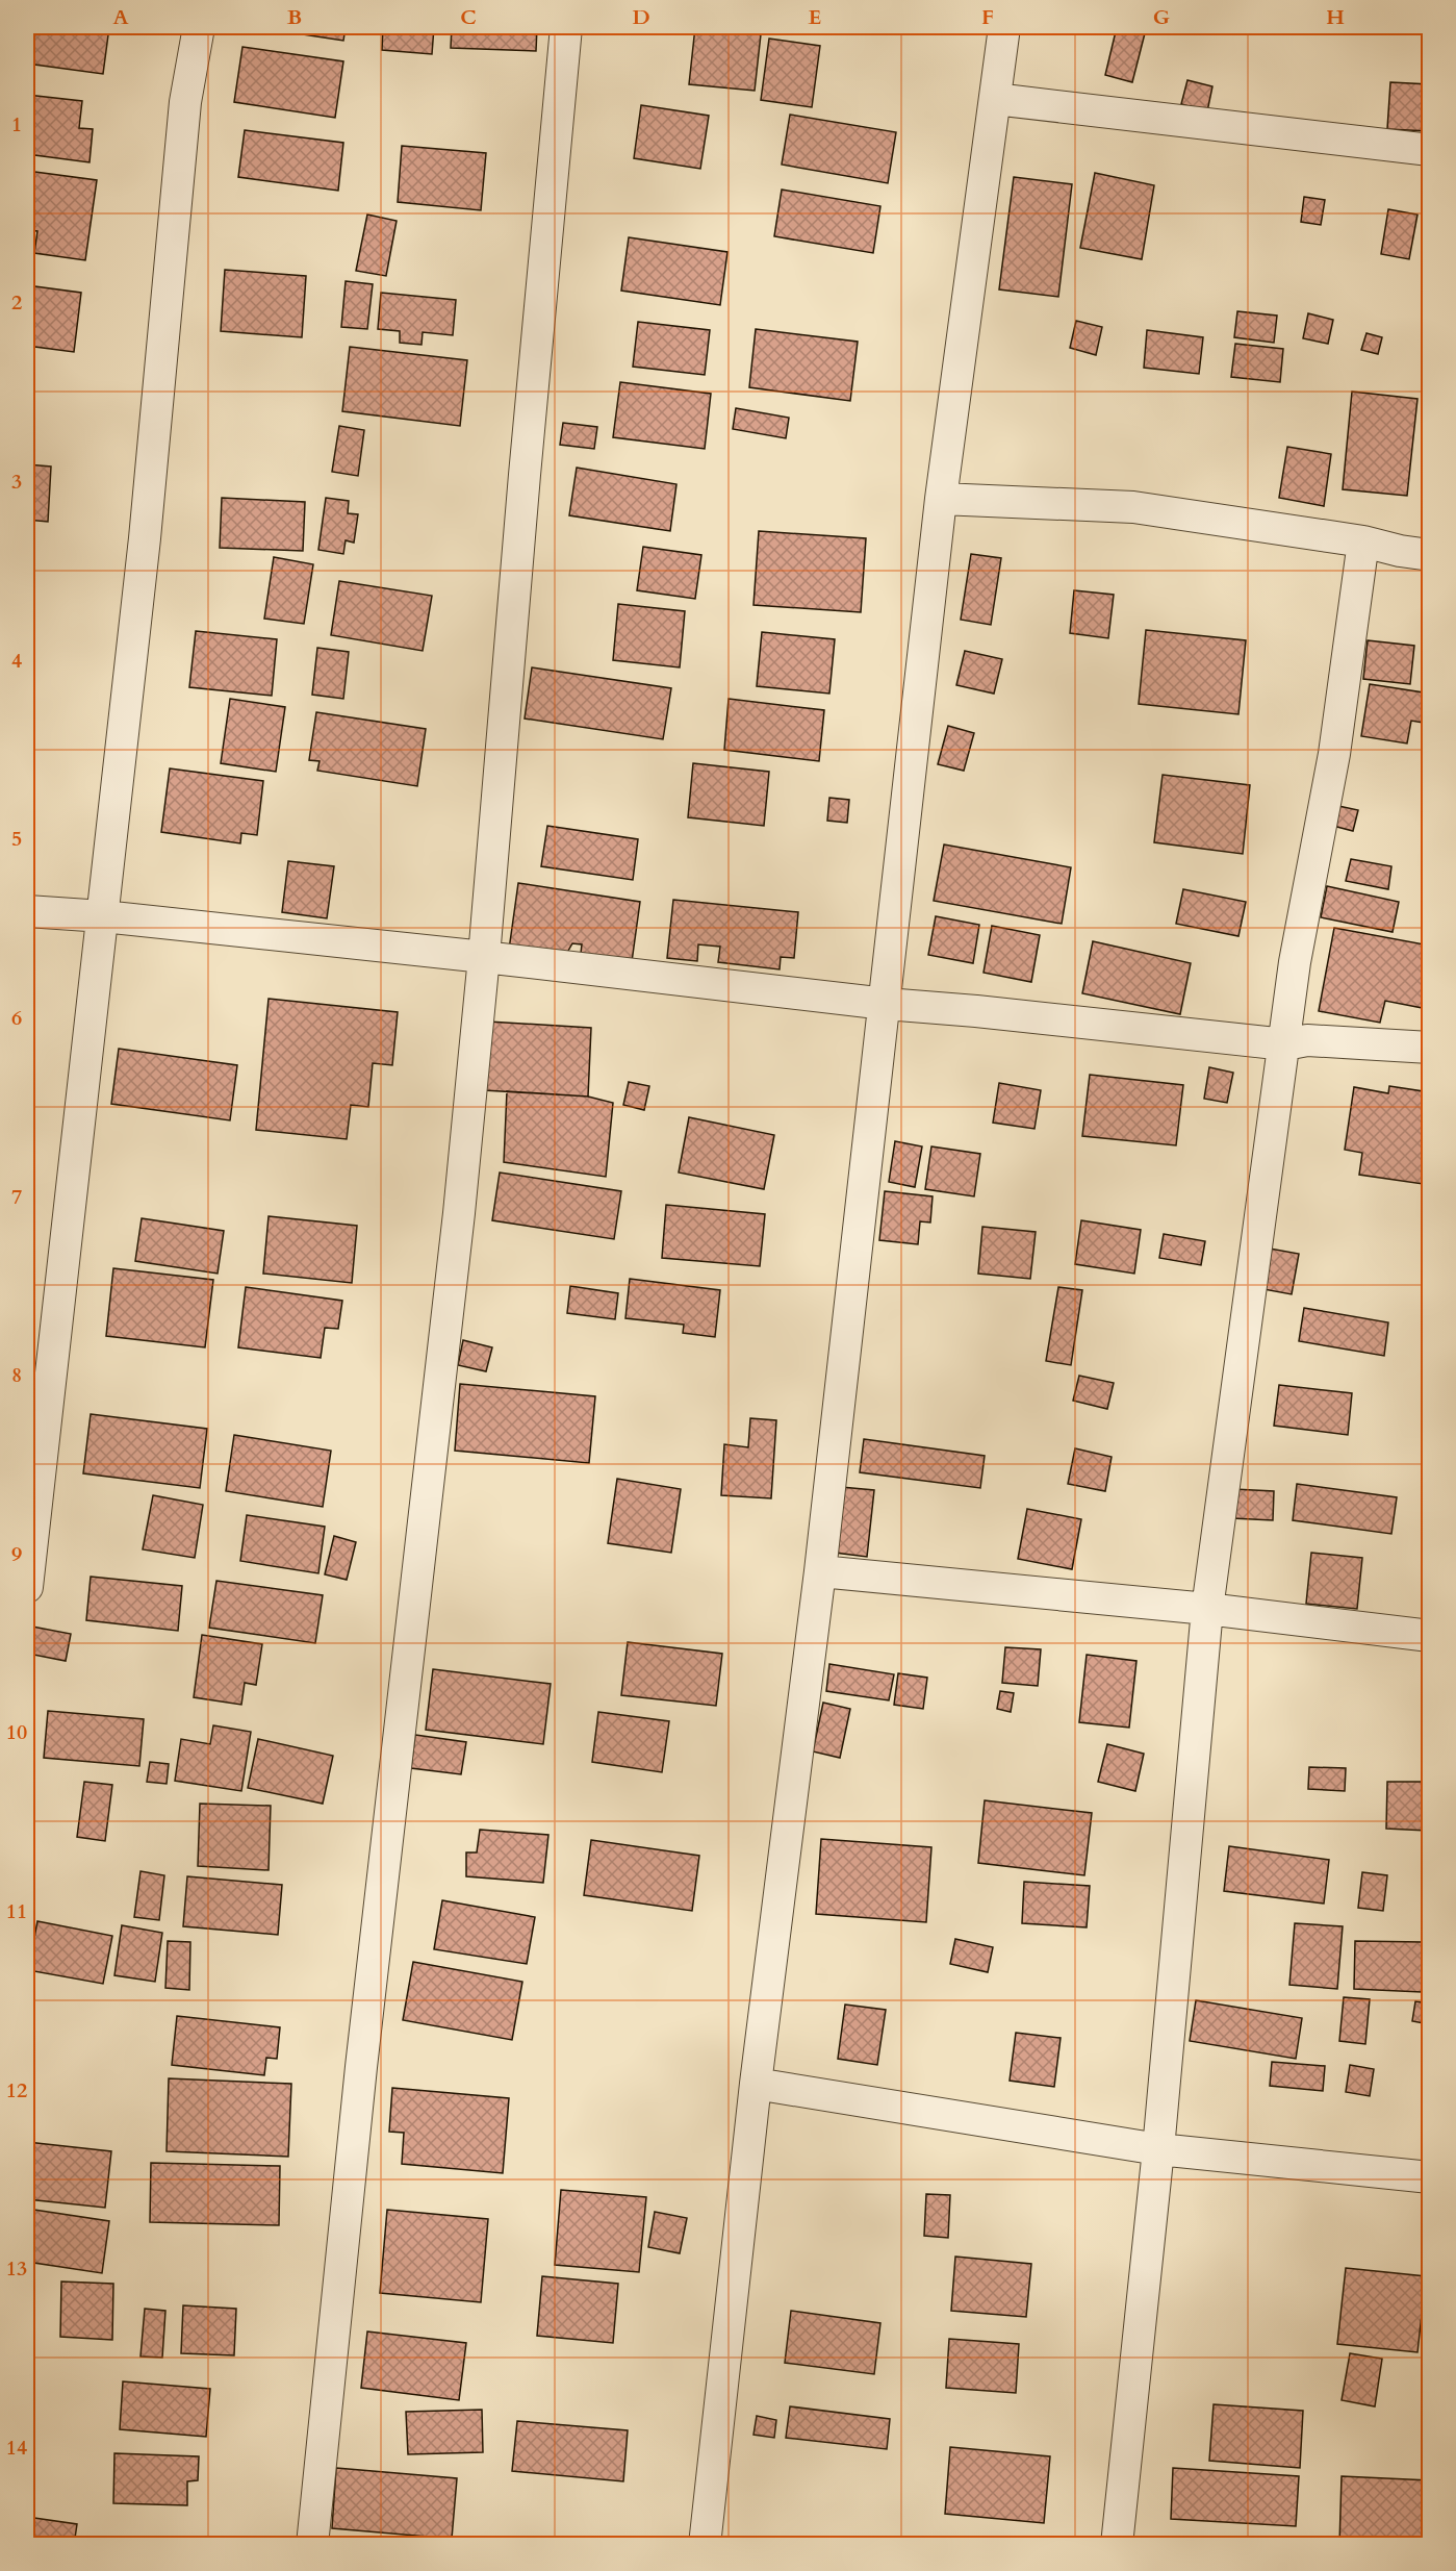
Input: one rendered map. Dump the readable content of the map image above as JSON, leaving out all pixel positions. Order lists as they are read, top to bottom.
{
  "grid": {
    "columns": [
      "A",
      "B",
      "C",
      "D",
      "E",
      "F",
      "G",
      "H"
    ],
    "rows": [
      "1",
      "2",
      "3",
      "4",
      "5",
      "6",
      "7",
      "8",
      "9",
      "10",
      "11",
      "12",
      "13",
      "14"
    ]
  }
}
